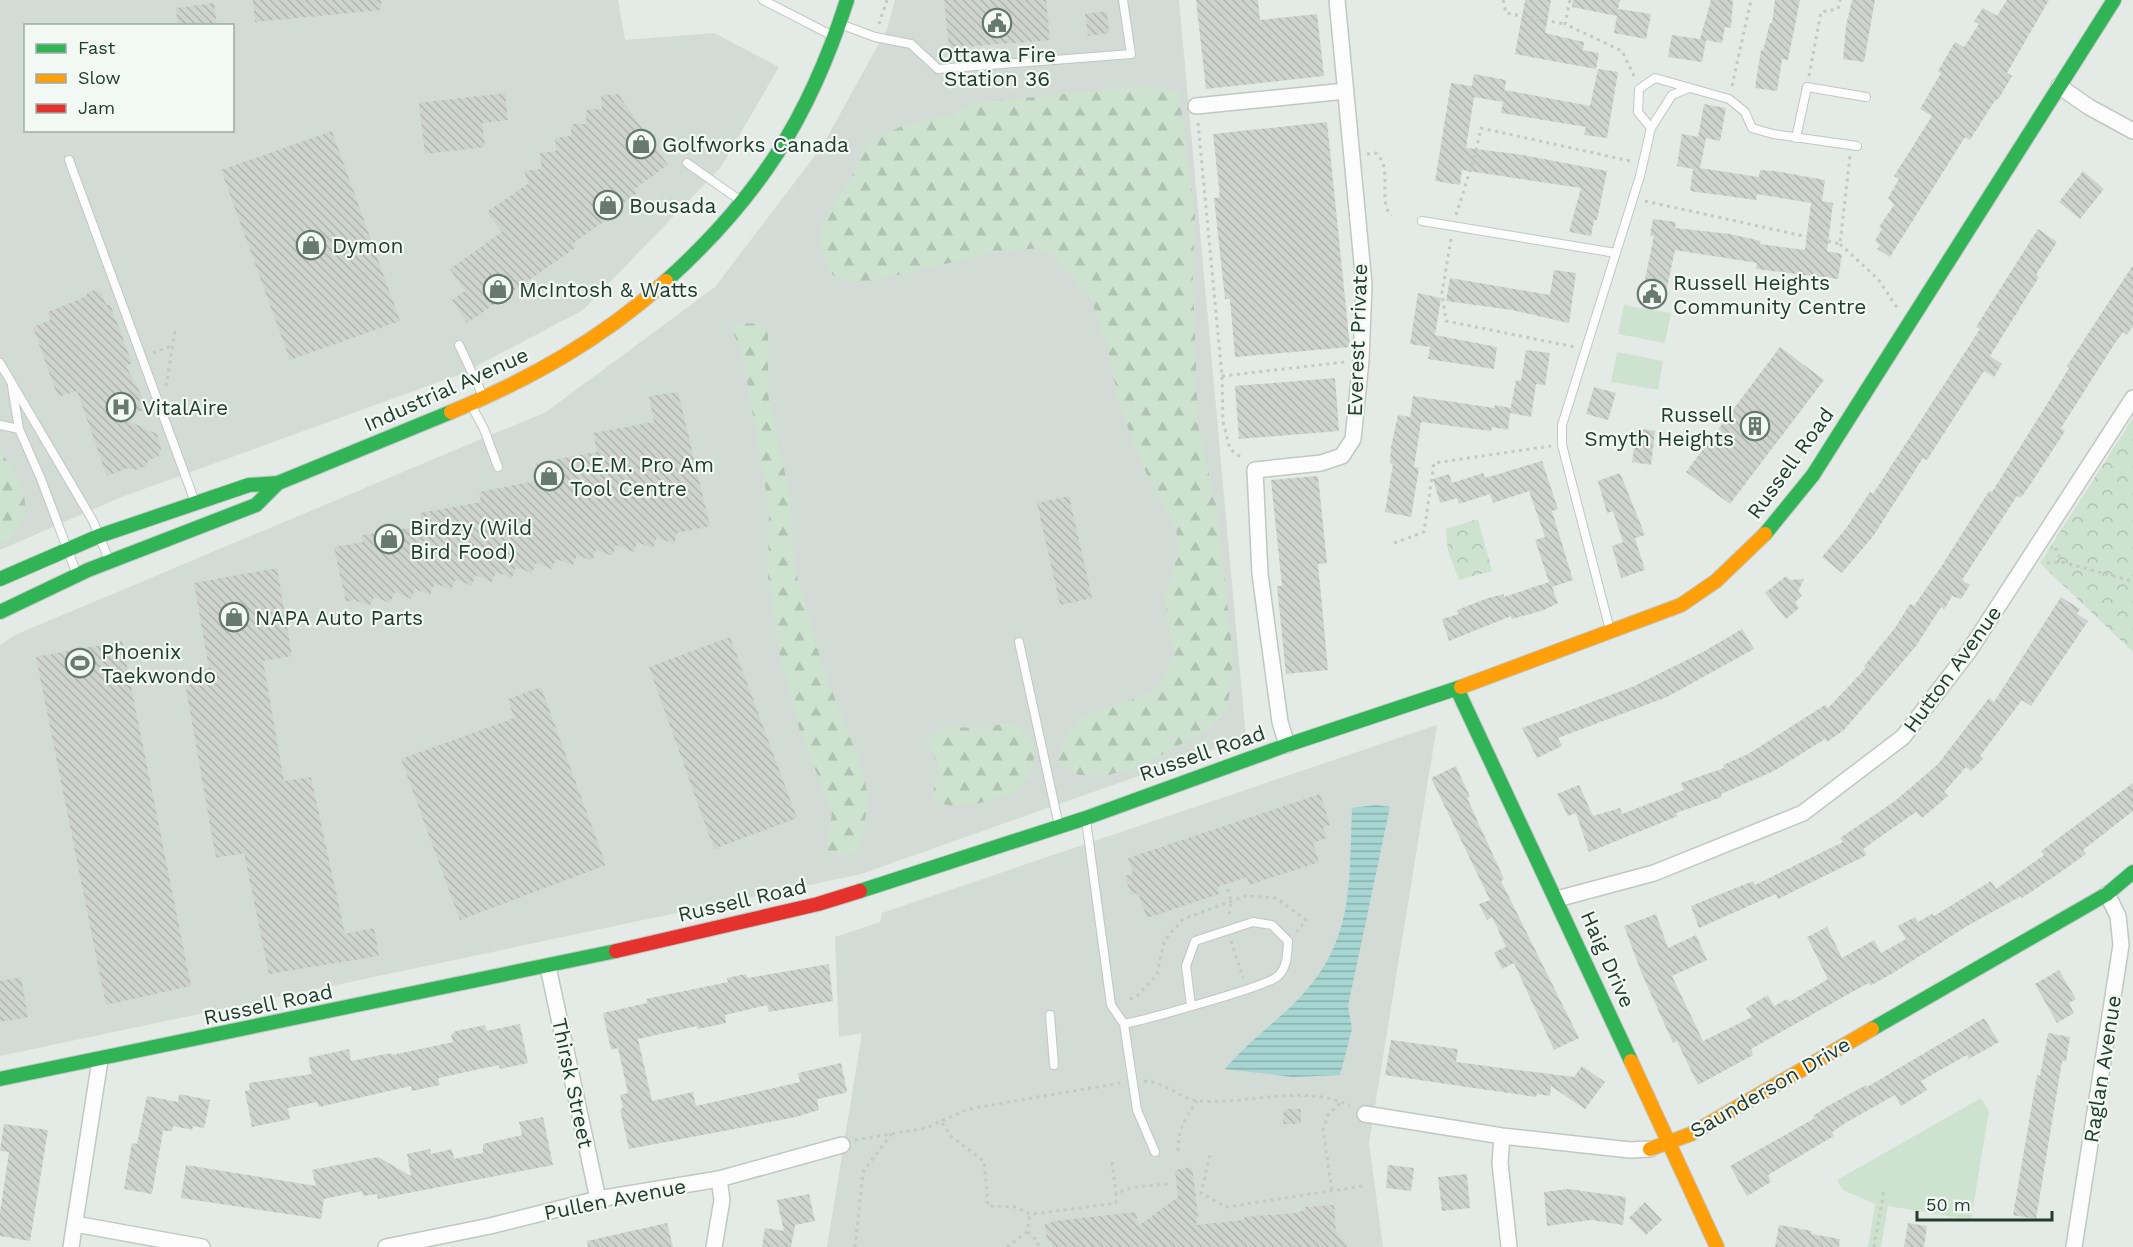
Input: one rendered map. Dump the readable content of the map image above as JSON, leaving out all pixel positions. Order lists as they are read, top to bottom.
{
  "streets": {
    "street": [
      "Everest Private",
      "Industrial Avenue",
      "Russell Road",
      "Hutton Avenue",
      "Haig Drive",
      "Raglan Avenue",
      "Thirsk Street",
      "Saunderson Drive",
      "Pullen Avenue"
    ]
  },
  "crossings": [
    ["Russell Road", "Haig Drive"],
    ["Russell Road", "Thirsk Street"],
    ["Hutton Avenue", "Haig Drive"],
    ["Haig Drive", "Saunderson Drive"],
    ["Raglan Avenue", "Saunderson Drive"],
    ["Thirsk Street", "Pullen Avenue"]
  ],
  "places": {
    "public building": ["Ottawa Fire Station 36", "Russell Heights Community Centre"],
    "shop": [
      "Golfworks Canada",
      "Bousada",
      "Dymon",
      "McIntosh & Watts",
      "O.E.M. Pro Am Tool Centre",
      "Birdzy (Wild Bird Food)",
      "NAPA Auto Parts"
    ],
    "hospital": ["VitalAire"],
    "building": ["Russell Smyth Heights"],
    "sports": ["Phoenix Taekwondo"]
  },
  "legend": ["Fast", "Slow", "Jam"],
  "scale_bar": "50 m"
}
